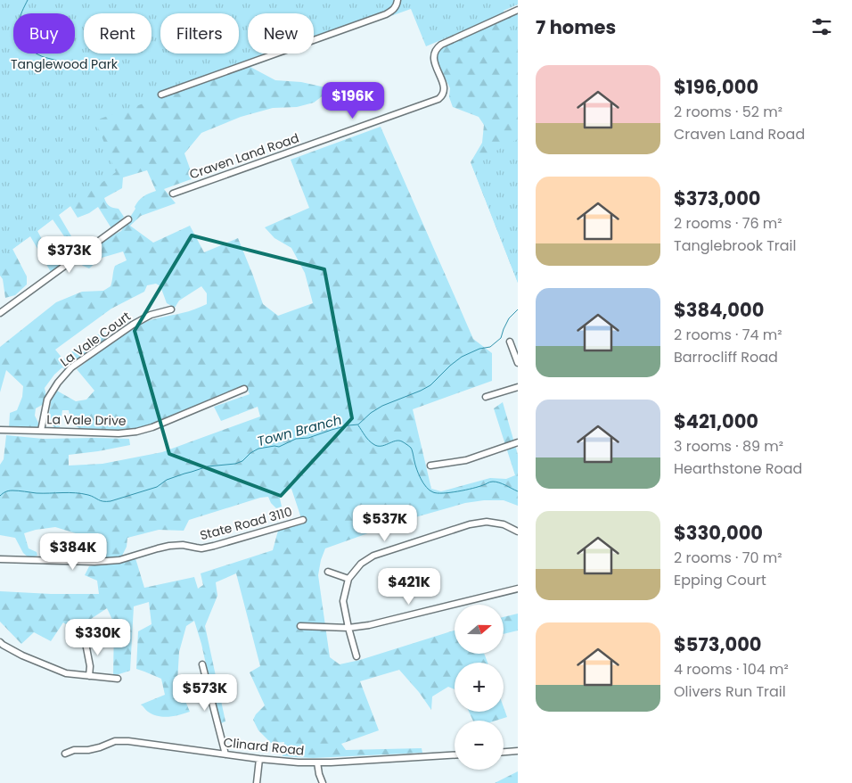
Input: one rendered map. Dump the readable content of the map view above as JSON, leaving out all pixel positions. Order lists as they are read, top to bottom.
{
  "streets": {
    "street": [
      "Craven Land Road",
      "La Vale Court",
      "La Vale Drive",
      "State Road 3110",
      "Clinard Road"
    ]
  },
  "crossings": [
    ["La Vale Court", "La Vale Drive"]
  ],
  "water": ["Town Branch"],
  "parks": ["Tanglewood Park"],
  "north": "right",
  "page": {
    "heading": "7 homes",
    "chip": [
      "Buy",
      "Rent",
      "Filters",
      "New"
    ],
    "list": [
      {
        "name": "$196,000",
        "note": "2 rooms · 52 m² · Craven Land Road"
      },
      {
        "name": "$373,000",
        "note": "2 rooms · 76 m² · Tanglebrook Trail"
      },
      {
        "name": "$384,000",
        "note": "2 rooms · 74 m² · Barrocliff Road"
      },
      {
        "name": "$421,000",
        "note": "3 rooms · 89 m² · Hearthstone Road"
      },
      {
        "name": "$330,000",
        "note": "2 rooms · 70 m² · Epping Court"
      },
      {
        "name": "$573,000",
        "note": "4 rooms · 104 m² · Olivers Run Trail"
      }
    ],
    "price": [
      "$196K",
      "$373K",
      "$537K",
      "$384K",
      "$421K",
      "$330K",
      "$573K"
    ],
    "map_buttons": ["+", "−"]
  }
}
